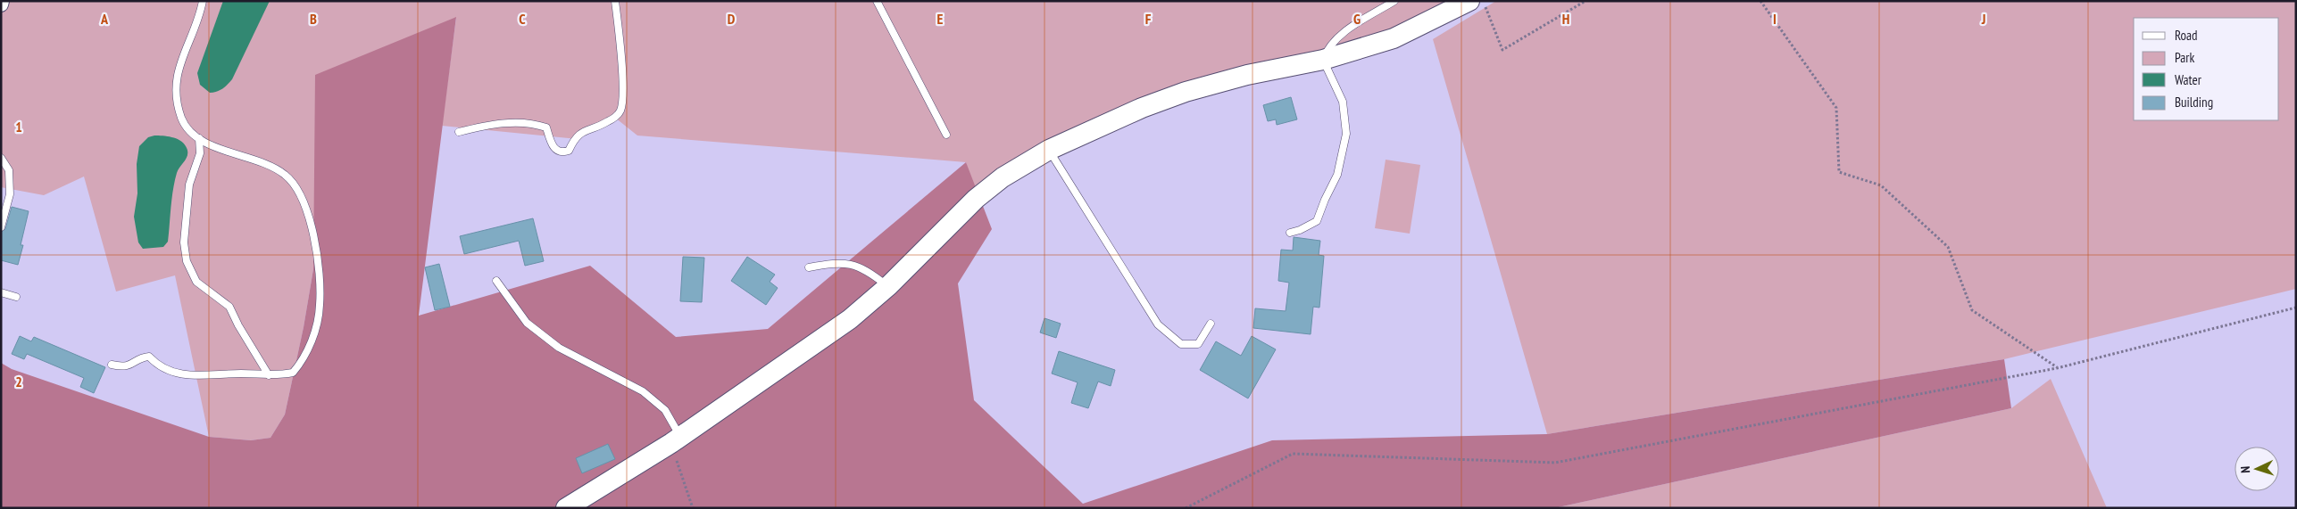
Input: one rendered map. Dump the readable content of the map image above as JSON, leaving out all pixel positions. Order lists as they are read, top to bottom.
{
  "legend": [
    "Road",
    "Park",
    "Water",
    "Building"
  ],
  "north": "left",
  "grid": {
    "columns": [
      "A",
      "B",
      "C",
      "D",
      "E",
      "F",
      "G",
      "H",
      "I",
      "J"
    ],
    "rows": ["1", "2"]
  }
}
